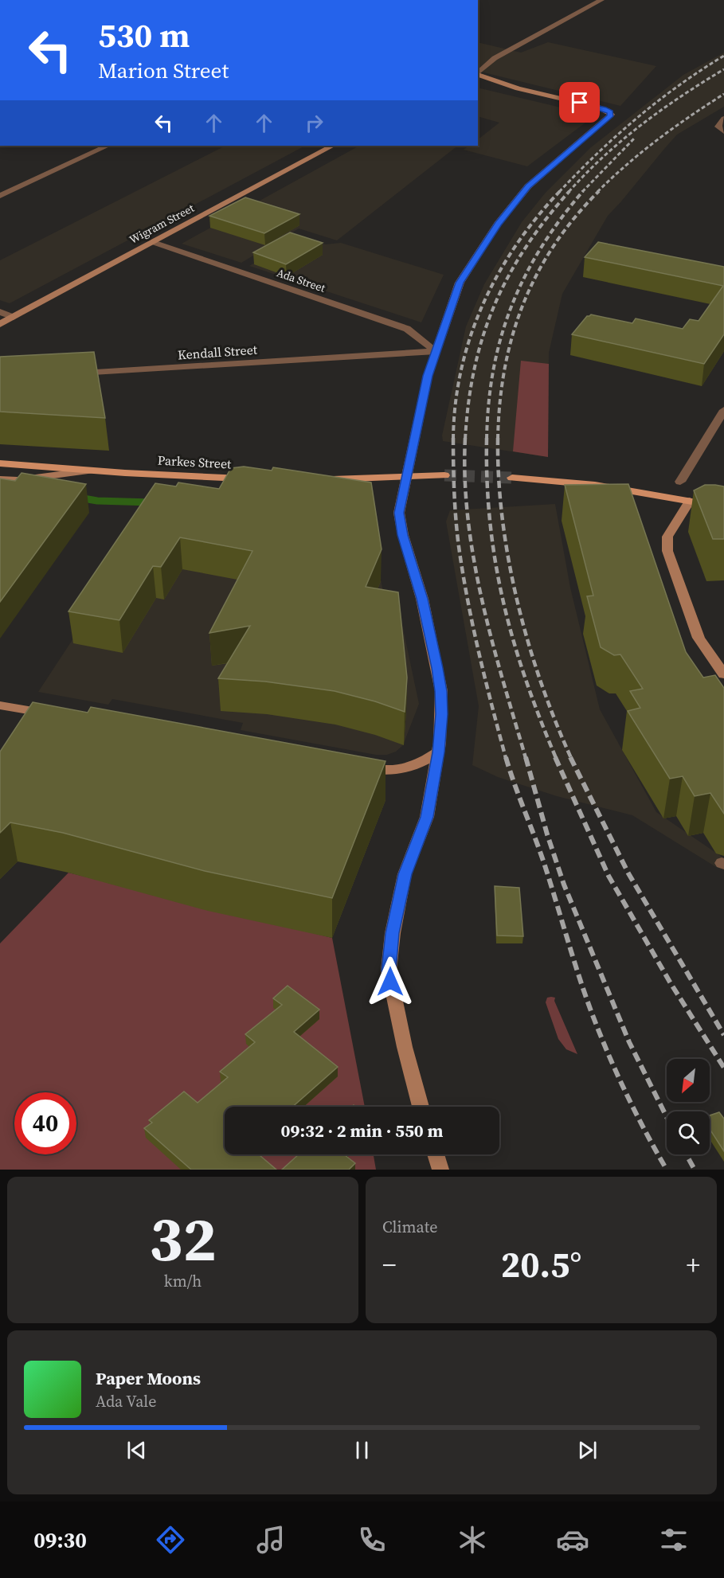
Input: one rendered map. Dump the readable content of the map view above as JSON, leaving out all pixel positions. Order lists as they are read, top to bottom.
{
  "streets": {
    "main road": ["Parkes Street"],
    "street": ["Wigram Street", "Ada Street", "Kendall Street"]
  },
  "crossings": [
    ["Wigram Street", "Ada Street"],
    ["Ada Street", "Kendall Street"]
  ],
  "north": "bottom left",
  "page": {
    "turn": ["530 m", "Marion Street"],
    "limit": "40",
    "trip": "09:32 · 2 min · 550 m",
    "tile": [
      ["32", "km/h"],
      "Climate"
    ],
    "heat": ["−", "20.5°", "+"],
    "song": ["Paper Moons", "Ada Vale"],
    "tabs": "09:30"
  }
}
